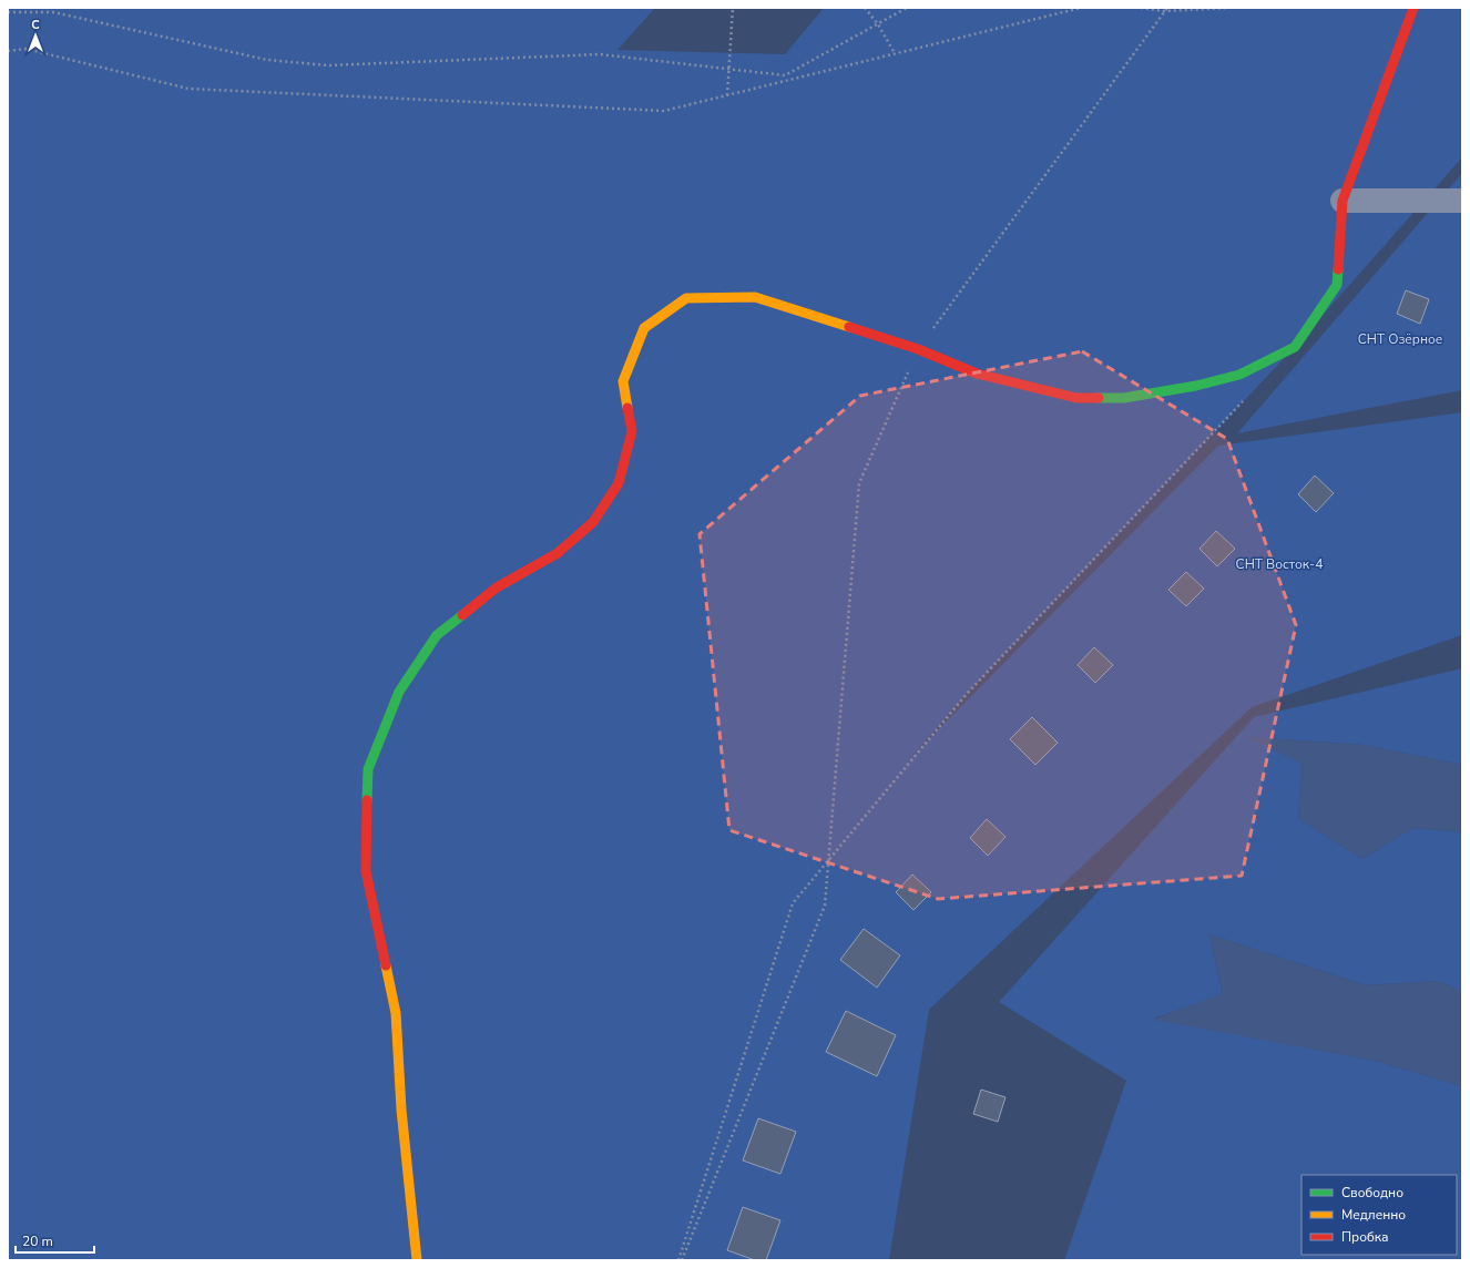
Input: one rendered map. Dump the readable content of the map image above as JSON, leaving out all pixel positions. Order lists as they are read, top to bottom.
{
  "parks": ["СНТ Озёрное", "СНТ Восток-4"],
  "legend": ["Свободно", "Медленно", "Пробка"],
  "scale_bar": "20 m",
  "north": "top"
}
